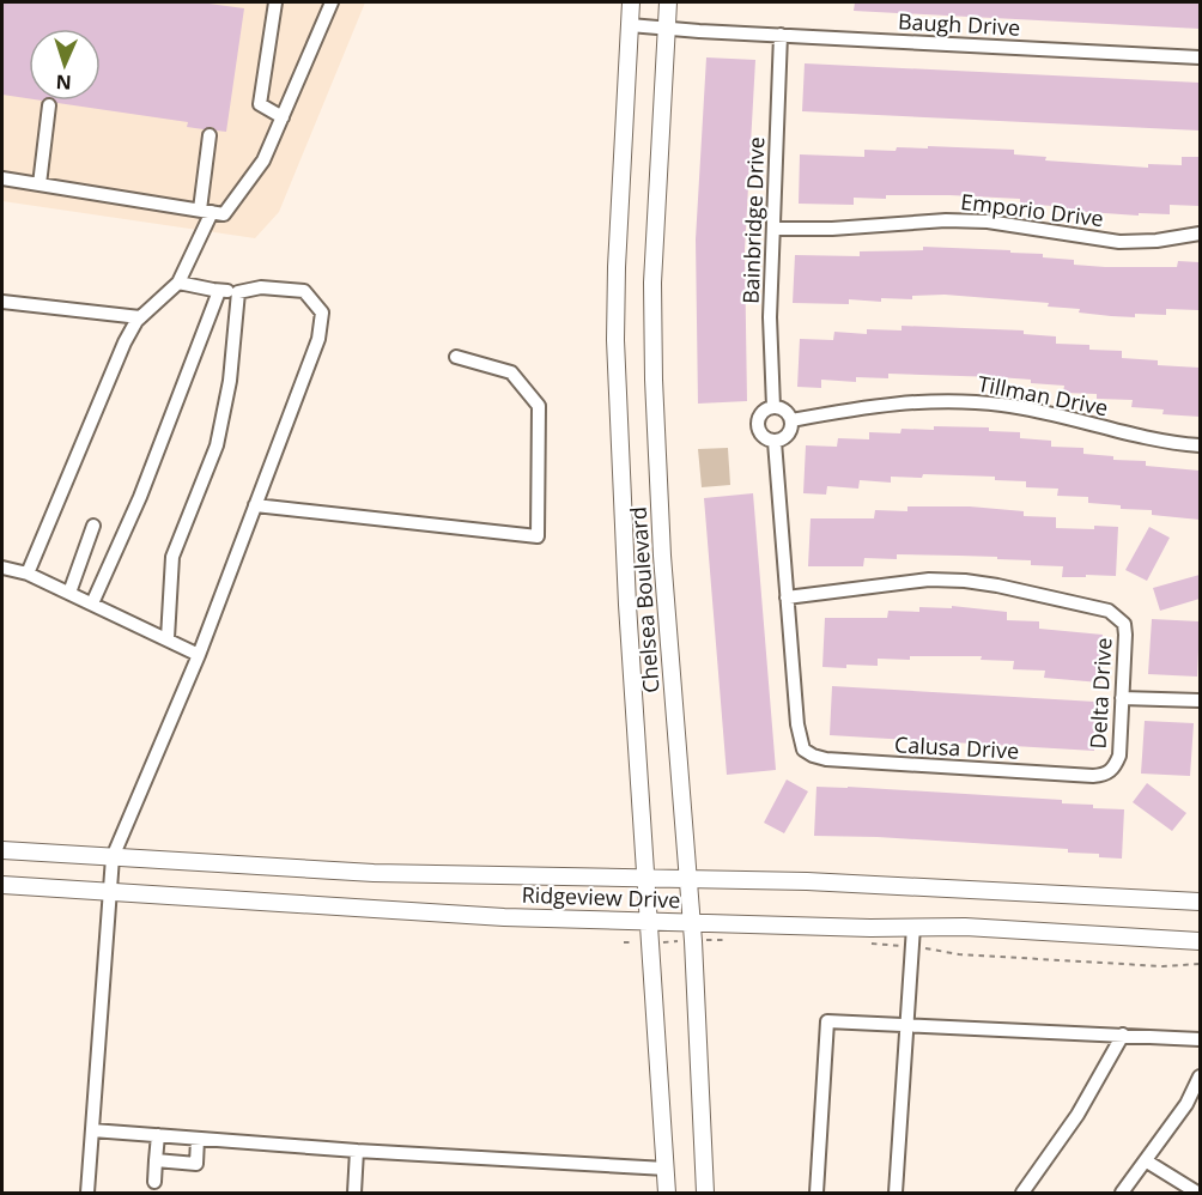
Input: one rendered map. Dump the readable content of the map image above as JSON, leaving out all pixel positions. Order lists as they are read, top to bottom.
{
  "streets": {
    "main road": ["Chelsea Boulevard", "Ridgeview Drive"],
    "street": [
      "Baugh Drive",
      "Emporio Drive",
      "Bainbridge Drive",
      "Tillman Drive",
      "Delta Drive",
      "Calusa Drive"
    ]
  },
  "crossings": [
    ["Baugh Drive", "Bainbridge Drive"],
    ["Baugh Drive", "Chelsea Boulevard"],
    ["Emporio Drive", "Bainbridge Drive"],
    ["Bainbridge Drive", "Tillman Drive"],
    ["Bainbridge Drive", "Delta Drive"],
    ["Bainbridge Drive", "Calusa Drive"],
    ["Chelsea Boulevard", "Ridgeview Drive"],
    ["Delta Drive", "Calusa Drive"]
  ],
  "north": "bottom"
}
